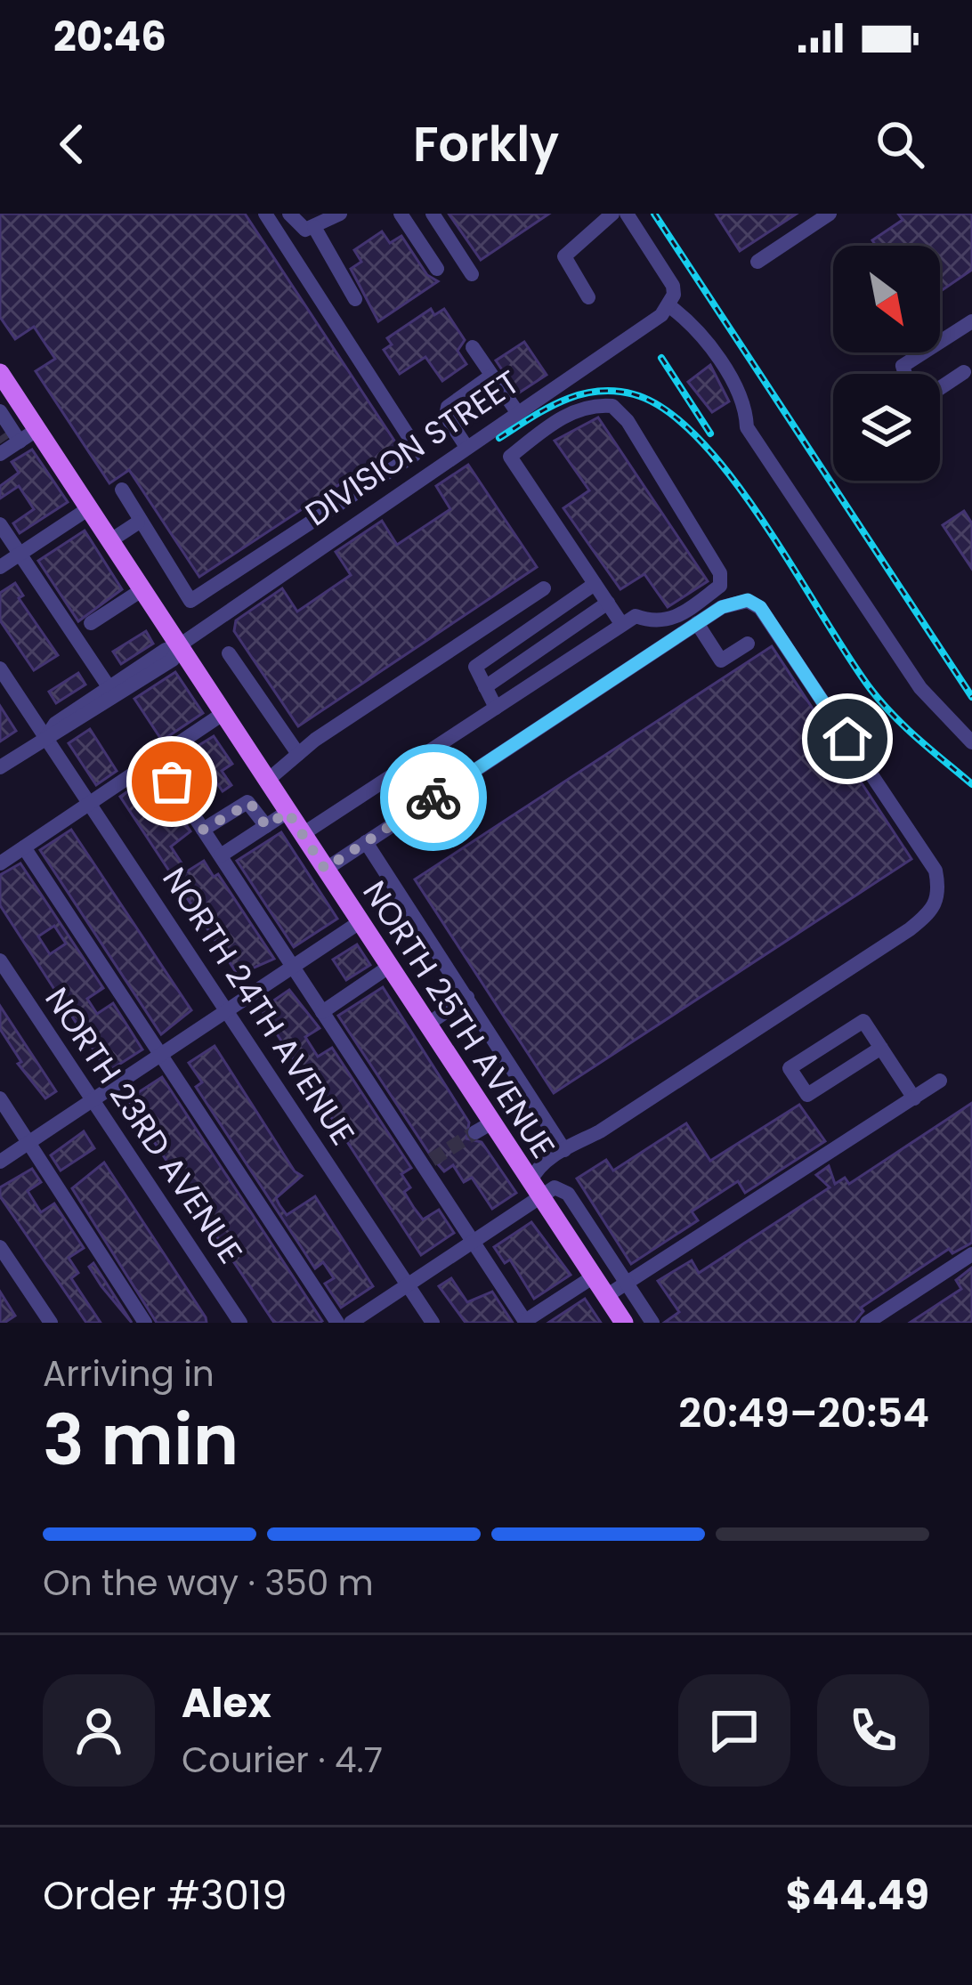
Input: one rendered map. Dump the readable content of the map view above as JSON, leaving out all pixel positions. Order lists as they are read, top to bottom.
{
  "streets": {
    "main road": ["NORTH 25TH AVENUE"],
    "street": ["DIVISION STREET", "NORTH 24TH AVENUE", "NORTH 23RD AVENUE"]
  },
  "crossings": [
    ["DIVISION STREET", "NORTH 24TH AVENUE"],
    ["DIVISION STREET", "NORTH 25TH AVENUE"]
  ],
  "north": "bottom right",
  "page": {
    "status": "20:46",
    "header": "Forkly",
    "heading": ["3 min", "Arriving in", "20:49–20:54"],
    "panel": [
      "Alex",
      "Courier · 4.7",
      "Order #3019",
      "$44.49"
    ],
    "bar": "On the way · 350 m"
  }
}
